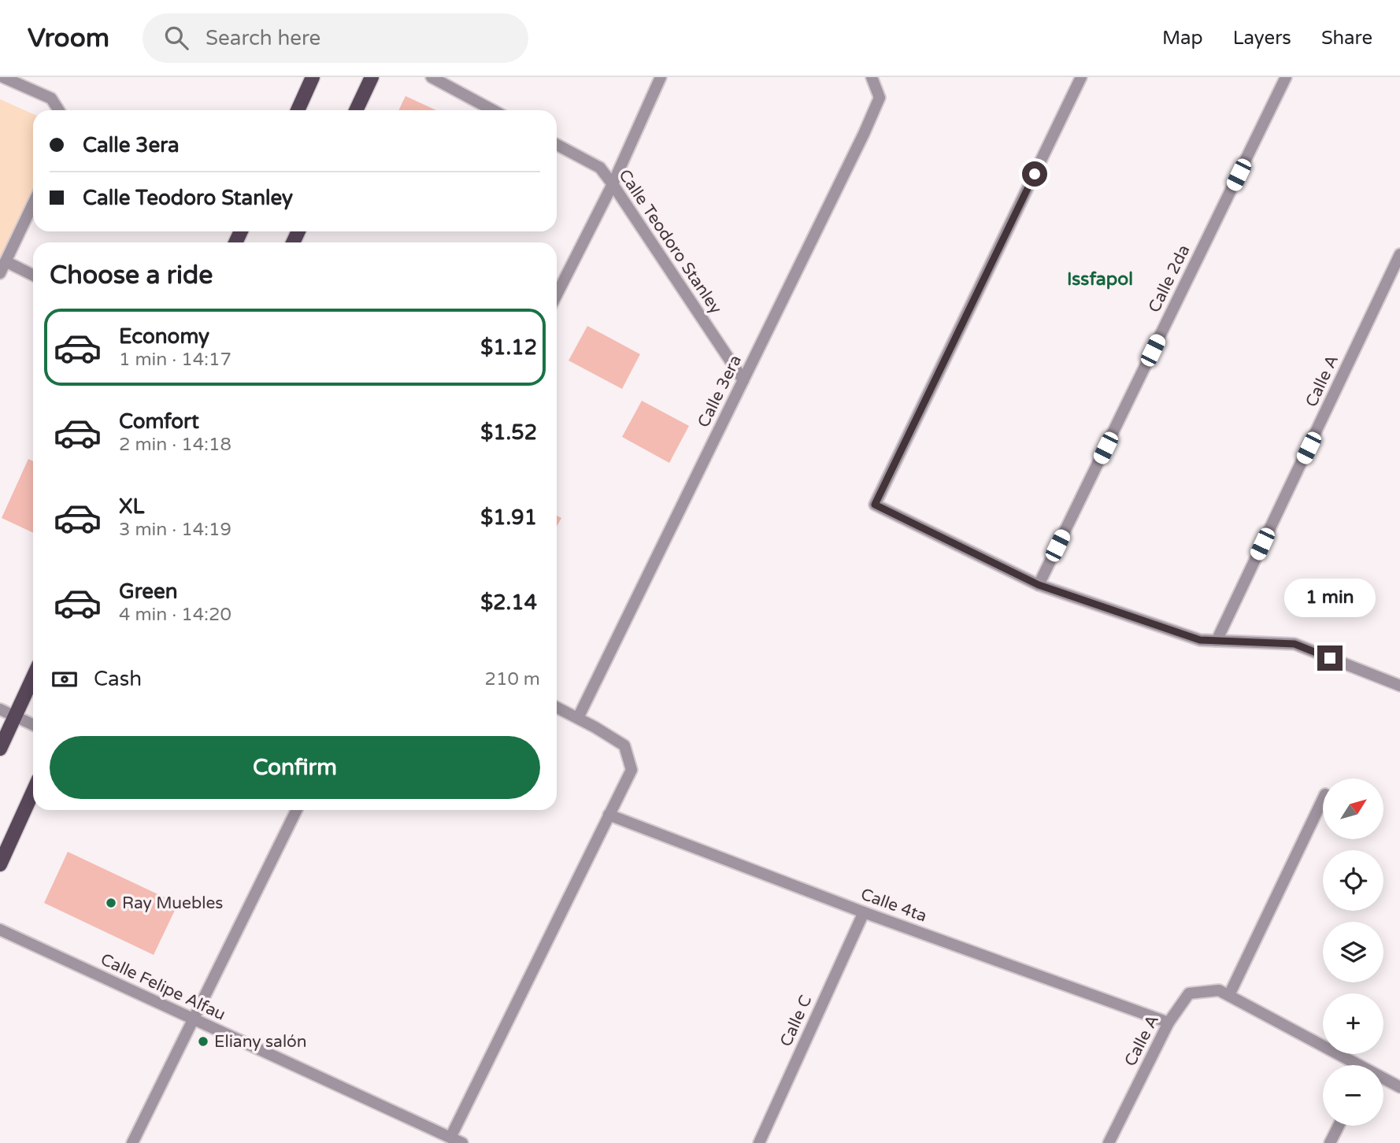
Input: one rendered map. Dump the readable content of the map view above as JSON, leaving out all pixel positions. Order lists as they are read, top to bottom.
{
  "streets": {
    "street": [
      "Calle Teodoro Stanley",
      "Calle 2da",
      "Calle A",
      "Calle 3era",
      "Calle 4ta",
      "Calle Felipe Alfau",
      "Calle C"
    ]
  },
  "crossings": [
    ["Calle Teodoro Stanley", "Calle 3era"],
    ["Calle A", "Calle 4ta"],
    ["Calle 4ta", "Calle C"]
  ],
  "districts": ["Issfapol"],
  "places": ["Ray Muebles", "Eliany salón"],
  "north": "top right",
  "page": {
    "header": "Vroom",
    "search": "Search here",
    "nav": ["Map", "Layers", "Share"],
    "banner": ["Calle 3era", "Calle Teodoro Stanley"],
    "heading": "Choose a ride",
    "list": [
      {
        "name": "Economy",
        "note": "1 min · 14:17",
        "value": "$1.12"
      },
      {
        "name": "Comfort",
        "note": "2 min · 14:18",
        "value": "$1.52"
      },
      {
        "name": "XL",
        "note": "3 min · 14:19",
        "value": "$1.91"
      },
      {
        "name": "Green",
        "note": "4 min · 14:20",
        "value": "$2.14"
      }
    ],
    "bubble": "1 min",
    "pay": ["Cash", "210 m"],
    "buttons": "Confirm",
    "map_buttons": ["+", "−"]
  }
}
